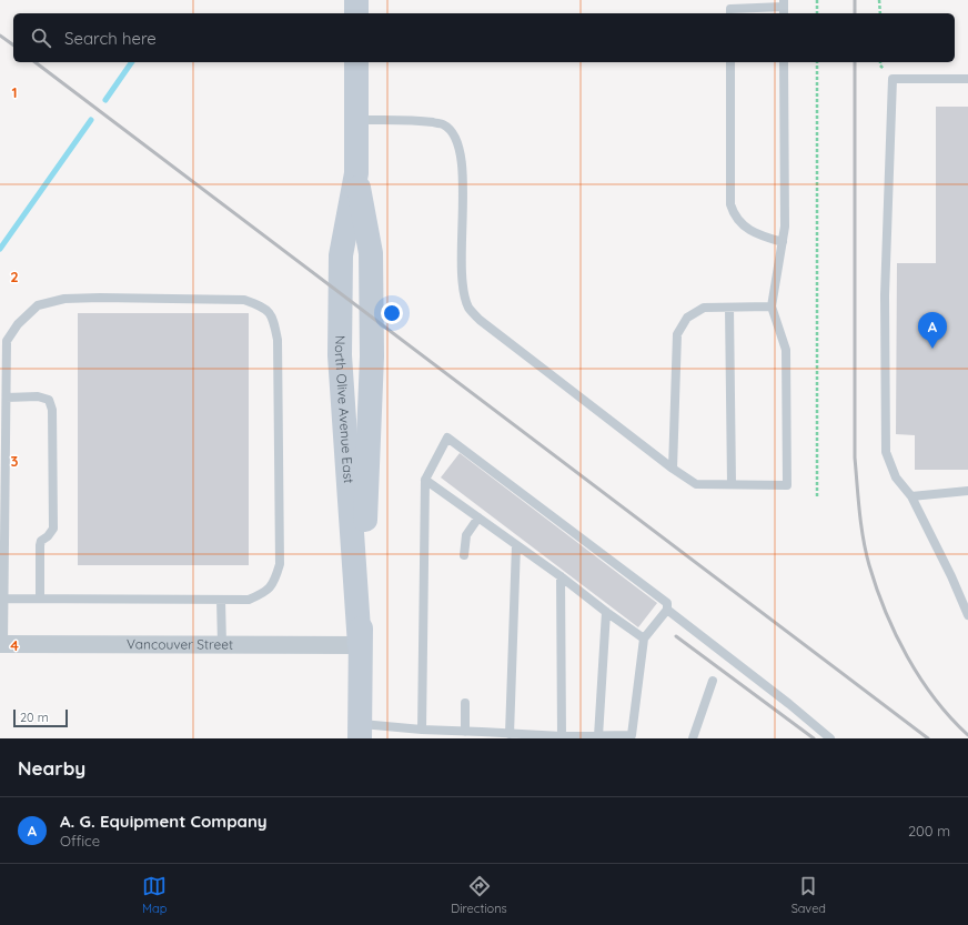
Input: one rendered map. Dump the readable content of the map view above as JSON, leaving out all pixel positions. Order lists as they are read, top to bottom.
{
  "streets": {
    "street": ["North Olive Avenue East", "Vancouver Street"]
  },
  "crossings": [
    ["North Olive Avenue East", "Vancouver Street"]
  ],
  "scale_bar": "20 m",
  "page": {
    "search": "Search here",
    "pins": "A",
    "scale": "20 m",
    "heading": "Nearby",
    "list": [
      {
        "mark": "A",
        "name": "A. G. Equipment Company",
        "note": "Office",
        "value": "200 m"
      }
    ],
    "nav": ["Map", "Directions", "Saved"]
  },
  "grid": {
    "rows": [
      "1",
      "2",
      "3",
      "4"
    ]
  }
}
